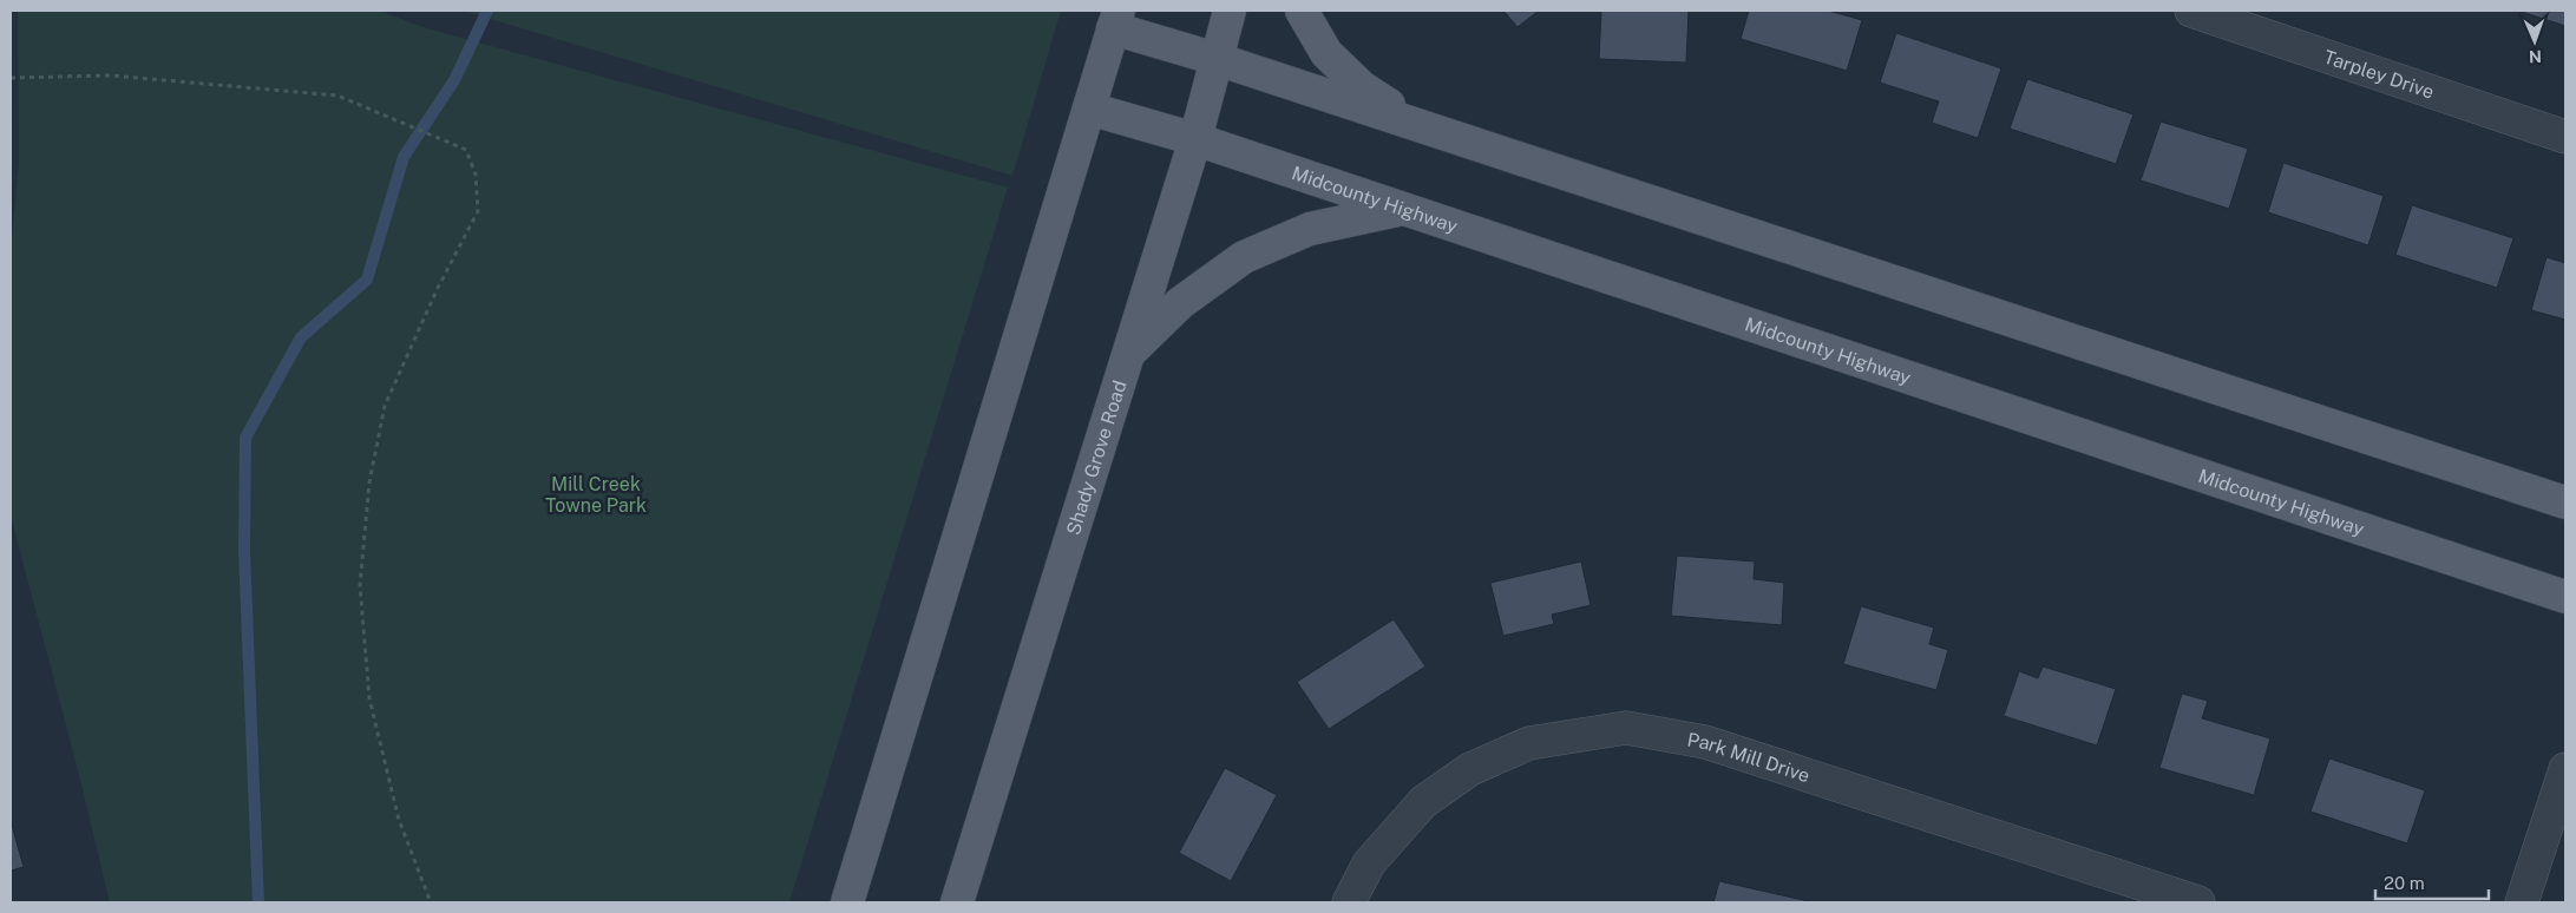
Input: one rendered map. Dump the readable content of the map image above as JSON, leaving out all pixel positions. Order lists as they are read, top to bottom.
{
  "streets": {
    "main road": ["Midcounty Highway", "Shady Grove Road"],
    "street": ["Tarpley Drive", "Park Mill Drive"]
  },
  "crossings": [
    ["Midcounty Highway", "Shady Grove Road"]
  ],
  "parks": ["Mill Creek Towne Park"],
  "scale_bar": "20 m",
  "north": "bottom"
}
